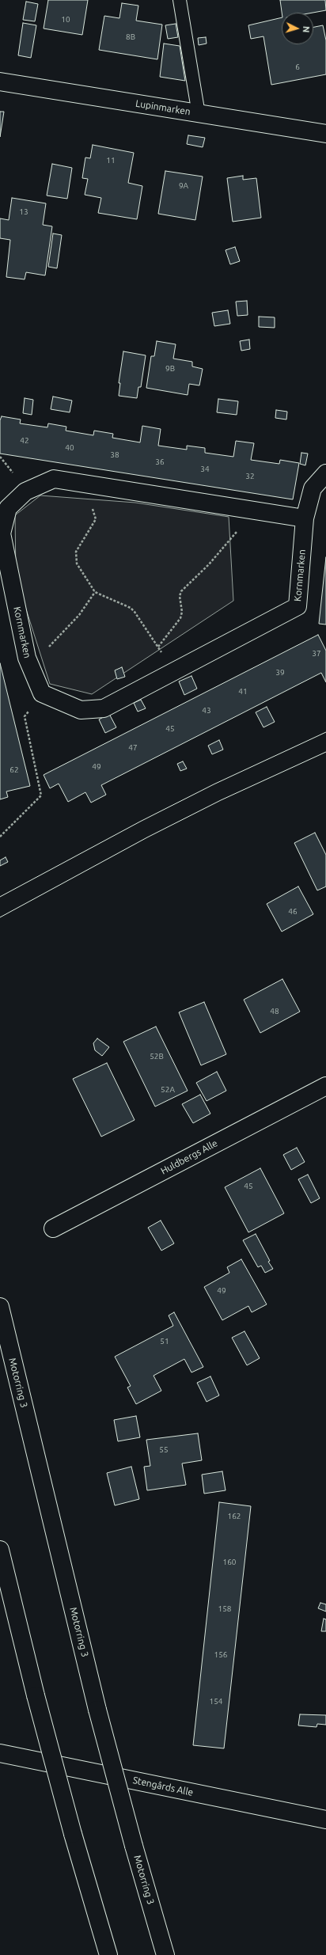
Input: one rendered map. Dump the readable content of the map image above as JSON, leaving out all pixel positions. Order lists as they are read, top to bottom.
{
  "streets": {
    "main road": [
      "Lupinmarken",
      "Kornmarken",
      "Huldbergs Alle",
      "Motorring 3",
      "Stengårds Alle"
    ]
  },
  "house_numbers": [
    "10",
    "8B",
    "6",
    "11",
    "9A",
    "13",
    "9B",
    "42",
    "40",
    "38",
    "36",
    "34",
    "32",
    "37",
    "39",
    "41",
    "43",
    "45",
    "47",
    "49",
    "62",
    "46",
    "48",
    "52B",
    "52A",
    "45",
    "49",
    "51",
    "55",
    "162",
    "160",
    "158",
    "156",
    "154"
  ],
  "north": "right"
}
